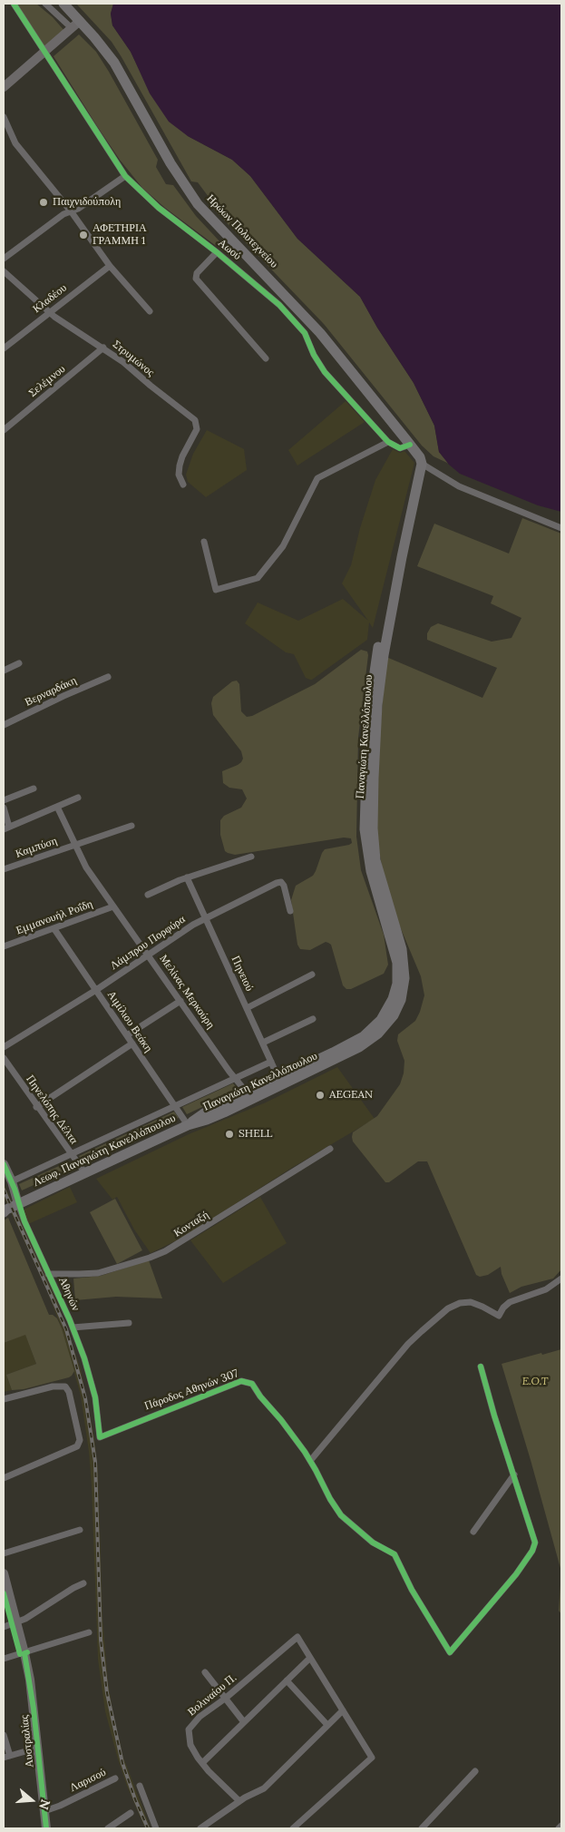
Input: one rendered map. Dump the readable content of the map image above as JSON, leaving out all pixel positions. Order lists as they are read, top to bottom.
{
  "streets": {
    "main road": ["Ηρώων Πολυτεχνείου", "Παναγιώτη Κανελλόπουλου", "Λεωφ. Παναγιώτη Κανελλόπουλου"],
    "street": [
      "Αωού",
      "Κλαδέου",
      "Στρυμώνος",
      "Σελέμνου",
      "Βερναρδάκη",
      "Καμπύση",
      "Εμμανουήλ Ροΐδη",
      "Λάμπρου Πορφύρα",
      "Πηνειού",
      "Μελίνας Μερκούρη",
      "Αιμίλιου Βεάκη",
      "Πηνελόπης Δέλτα",
      "Κονταξή",
      "Αθηνών",
      "Πάροδος Αθηνών 307",
      "Βολιναίου Π.",
      "Αυστραλίας",
      "Λαρισού"
    ]
  },
  "crossings": [
    ["Ηρώων Πολυτεχνείου", "Παναγιώτη Κανελλόπουλου"],
    ["Κλαδέου", "Στρυμώνος"],
    ["Στρυμώνος", "Σελέμνου"],
    ["Παναγιώτη Κανελλόπουλου", "Πηνειού"],
    ["Παναγιώτη Κανελλόπουλου", "Μελίνας Μερκούρη"],
    ["Παναγιώτη Κανελλόπουλου", "Αιμίλιου Βεάκη"],
    ["Παναγιώτη Κανελλόπουλου", "Λεωφ. Παναγιώτη Κανελλόπουλου"],
    ["Καμπύση", "Μελίνας Μερκούρη"],
    ["Εμμανουήλ Ροΐδη", "Μελίνας Μερκούρη"],
    ["Εμμανουήλ Ροΐδη", "Αιμίλιου Βεάκη"],
    ["Λάμπρου Πορφύρα", "Πηνειού"],
    ["Λάμπρου Πορφύρα", "Μελίνας Μερκούρη"],
    ["Λάμπρου Πορφύρα", "Αιμίλιου Βεάκη"],
    ["Αιμίλιου Βεάκη", "Λεωφ. Παναγιώτη Κανελλόπουλου"],
    ["Πηνελόπης Δέλτα", "Λεωφ. Παναγιώτη Κανελλόπουλου"],
    ["Λεωφ. Παναγιώτη Κανελλόπουλου", "Αθηνών"],
    ["Κονταξή", "Αθηνών"],
    ["Αθηνών", "Πάροδος Αθηνών 307"],
    ["Αυστραλίας", "Λαρισού"]
  ],
  "parks": ["E.O.T"],
  "places": [
    "Παιχνιδούπολη",
    "ΑΦΕΤΗΡΙΑ ΓΡΑΜΜΗ 1",
    "AEGEAN",
    "SHELL"
  ],
  "north": "right"
}
